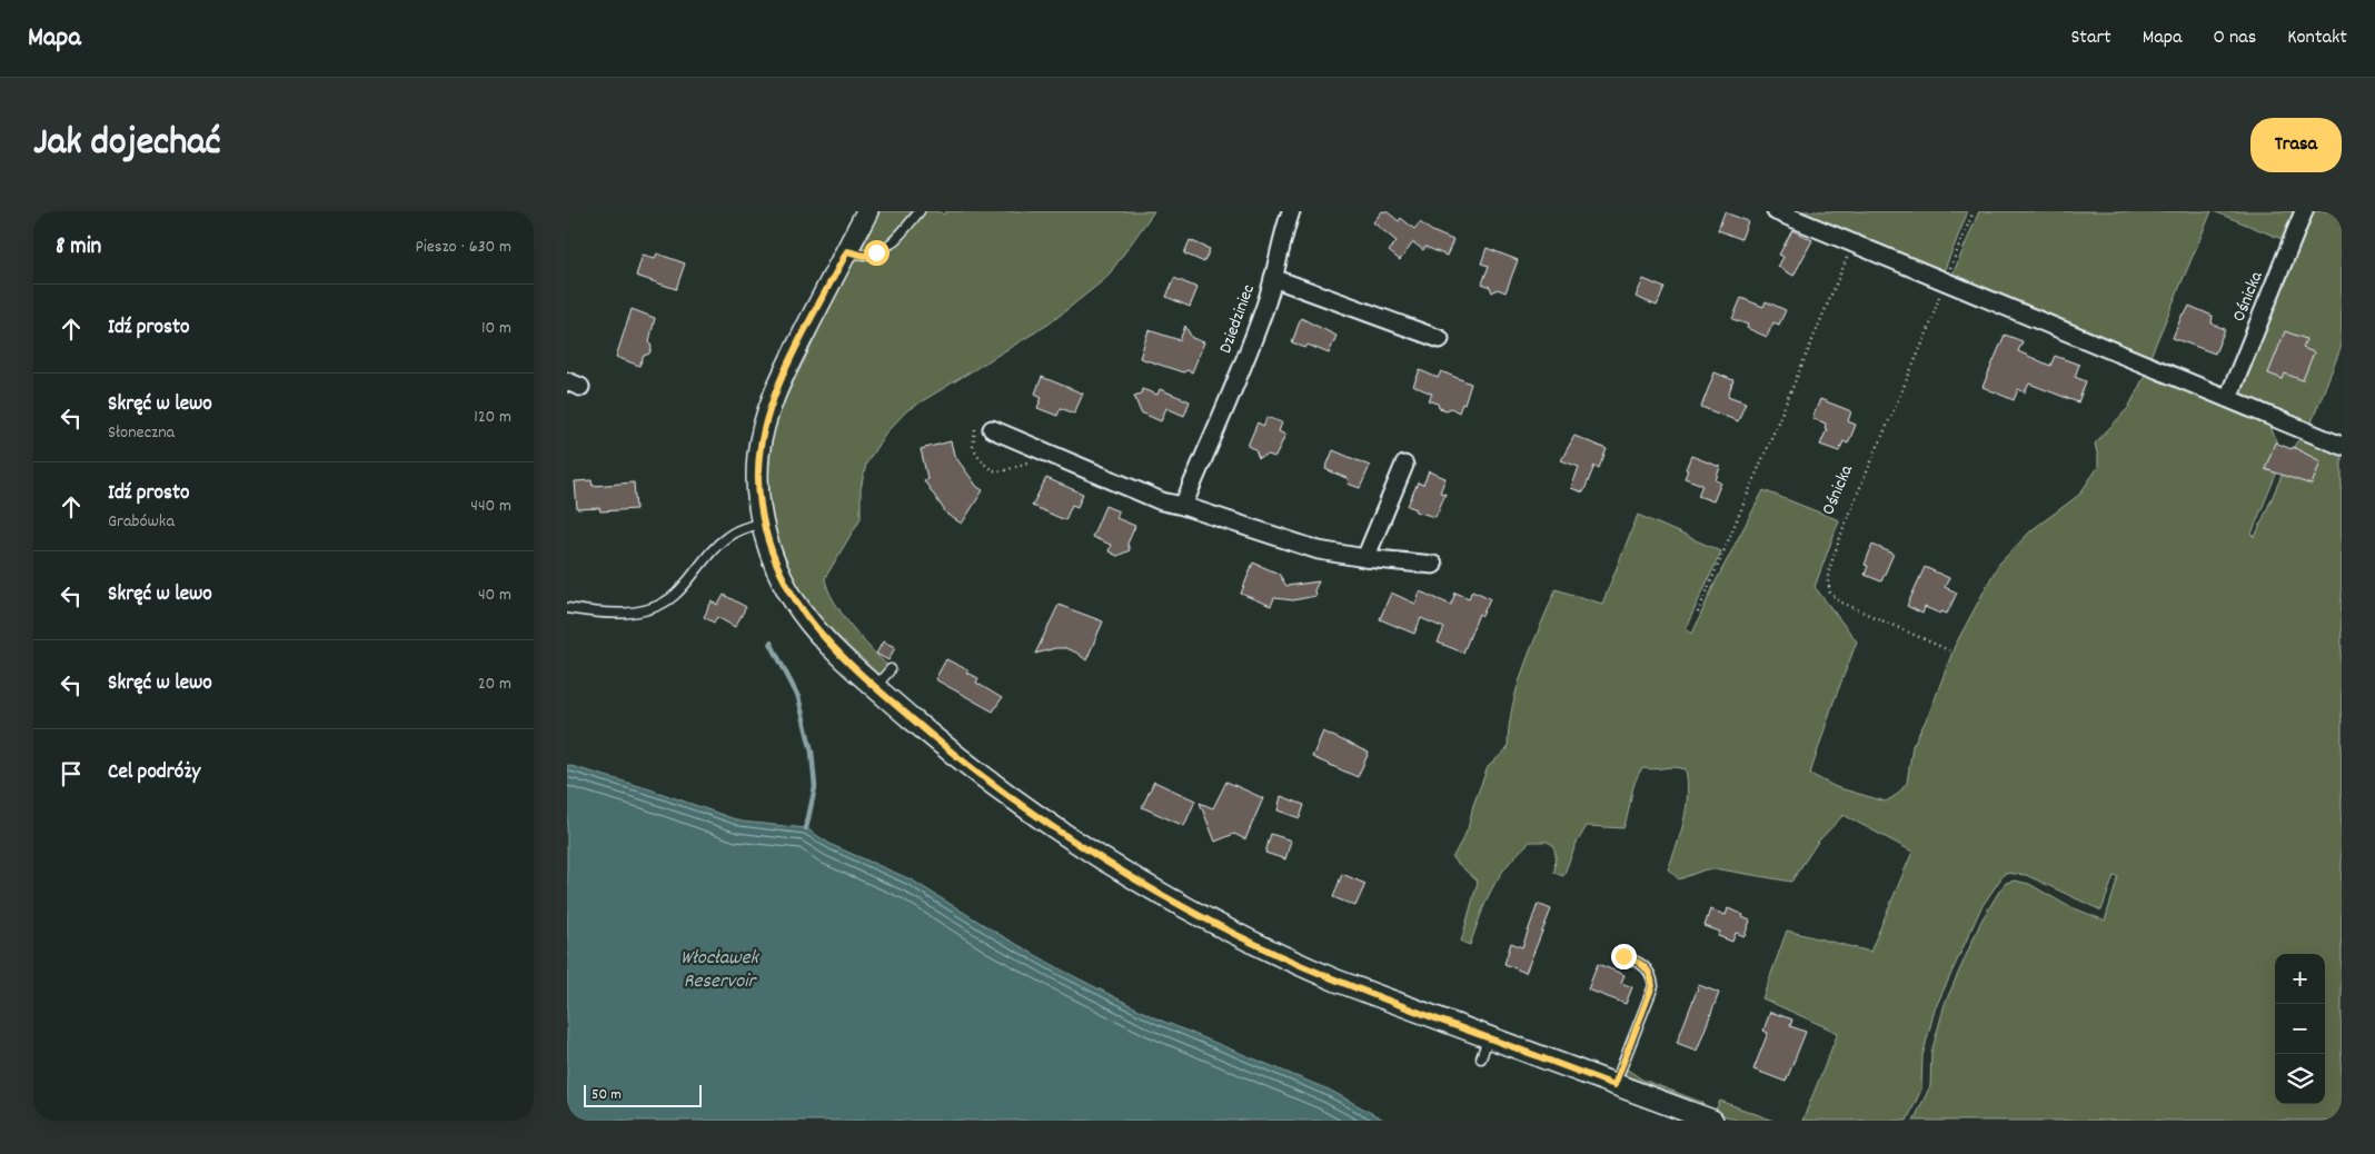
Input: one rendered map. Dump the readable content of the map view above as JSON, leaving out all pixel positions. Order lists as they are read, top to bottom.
{
  "streets": {
    "street": ["Ośnicka", "Dziedziniec"]
  },
  "water": ["Włocławek Reservoir"],
  "scale_bar": "50 m",
  "page": {
    "header": "Mapa",
    "nav": [
      "Start",
      "Mapa",
      "O nas",
      "Kontakt"
    ],
    "title": "Jak dojechać",
    "buttons": "Trasa",
    "heading": ["8 min", "Pieszo · 630 m"],
    "list": [
      ["Idź prosto", "10 m"],
      ["Skręć w lewo", "Słoneczna", "120 m"],
      ["Idź prosto", "Grabówka", "440 m"],
      ["Skręć w lewo", "40 m"],
      ["Skręć w lewo", "20 m"],
      "Cel podróży"
    ],
    "map_buttons": ["+", "−"],
    "scale": "50 m"
  }
}
